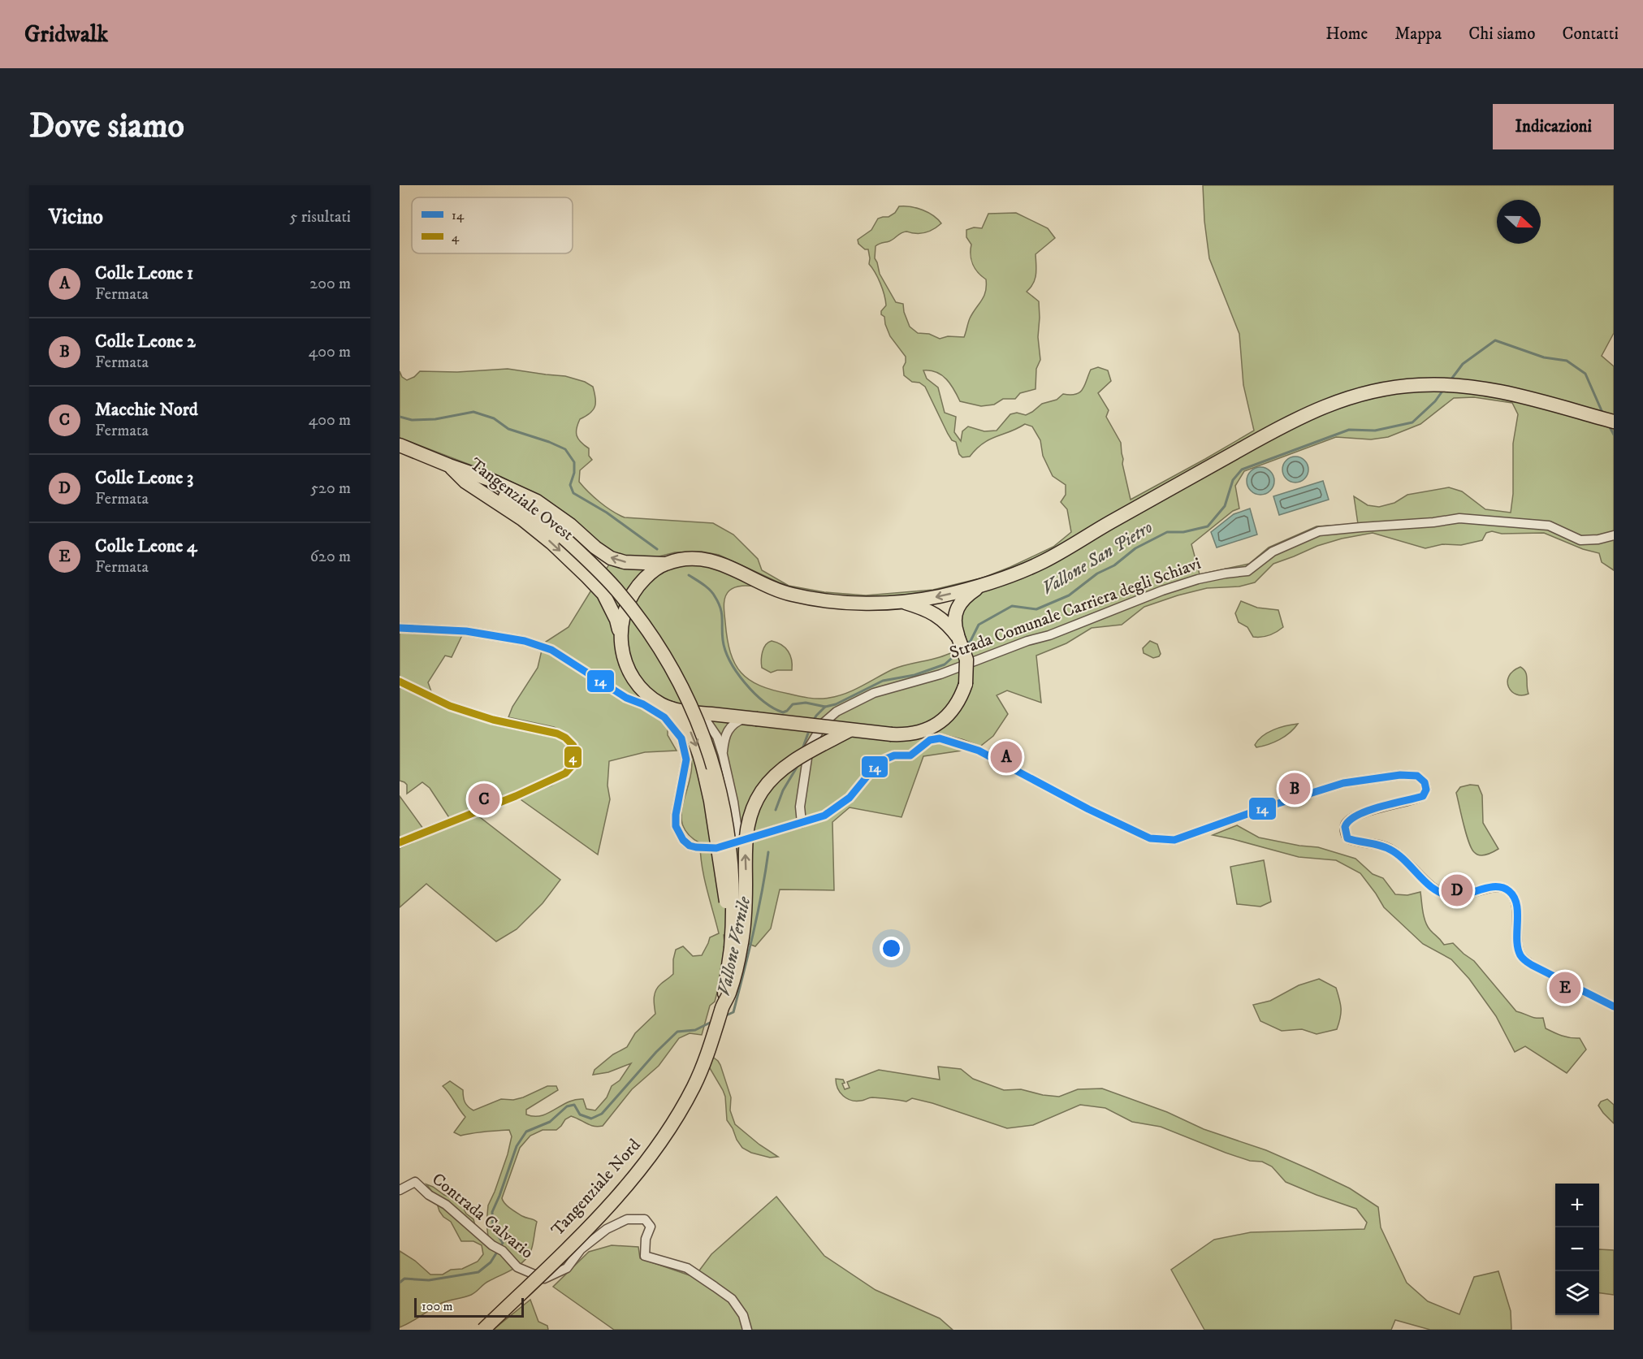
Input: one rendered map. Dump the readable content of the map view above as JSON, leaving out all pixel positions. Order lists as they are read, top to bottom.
{
  "streets": {
    "main road": ["Tangenziale Ovest", "Tangenziale Nord"],
    "street": ["Strada Comunale Carriera degli Schiavi", "Contrada Calvario"]
  },
  "crossings": [
    ["Tangenziale Ovest", "Tangenziale Nord"]
  ],
  "water": ["Vallone San Pietro", "Vallone Vernile"],
  "lines": ["transit line 14", "transit line 4"],
  "legend": ["14", "4"],
  "scale_bar": "100 m",
  "north": "right",
  "page": {
    "header": "Gridwalk",
    "nav": [
      "Home",
      "Mappa",
      "Chi siamo",
      "Contatti"
    ],
    "buttons": "Indicazioni",
    "title": "Dove siamo",
    "heading": ["Vicino", "5 risultati"],
    "list": [
      {
        "mark": "A",
        "name": "Colle Leone 1",
        "note": "Fermata",
        "value": "200 m"
      },
      {
        "mark": "B",
        "name": "Colle Leone 2",
        "note": "Fermata",
        "value": "400 m"
      },
      {
        "mark": "C",
        "name": "Macchie Nord",
        "note": "Fermata",
        "value": "400 m"
      },
      {
        "mark": "D",
        "name": "Colle Leone 3",
        "note": "Fermata",
        "value": "520 m"
      },
      {
        "mark": "E",
        "name": "Colle Leone 4",
        "note": "Fermata",
        "value": "620 m"
      }
    ],
    "pins": [
      "A",
      "B",
      "C",
      "D",
      "E"
    ],
    "map_buttons": ["+", "−"],
    "scale": "100 m"
  }
}
